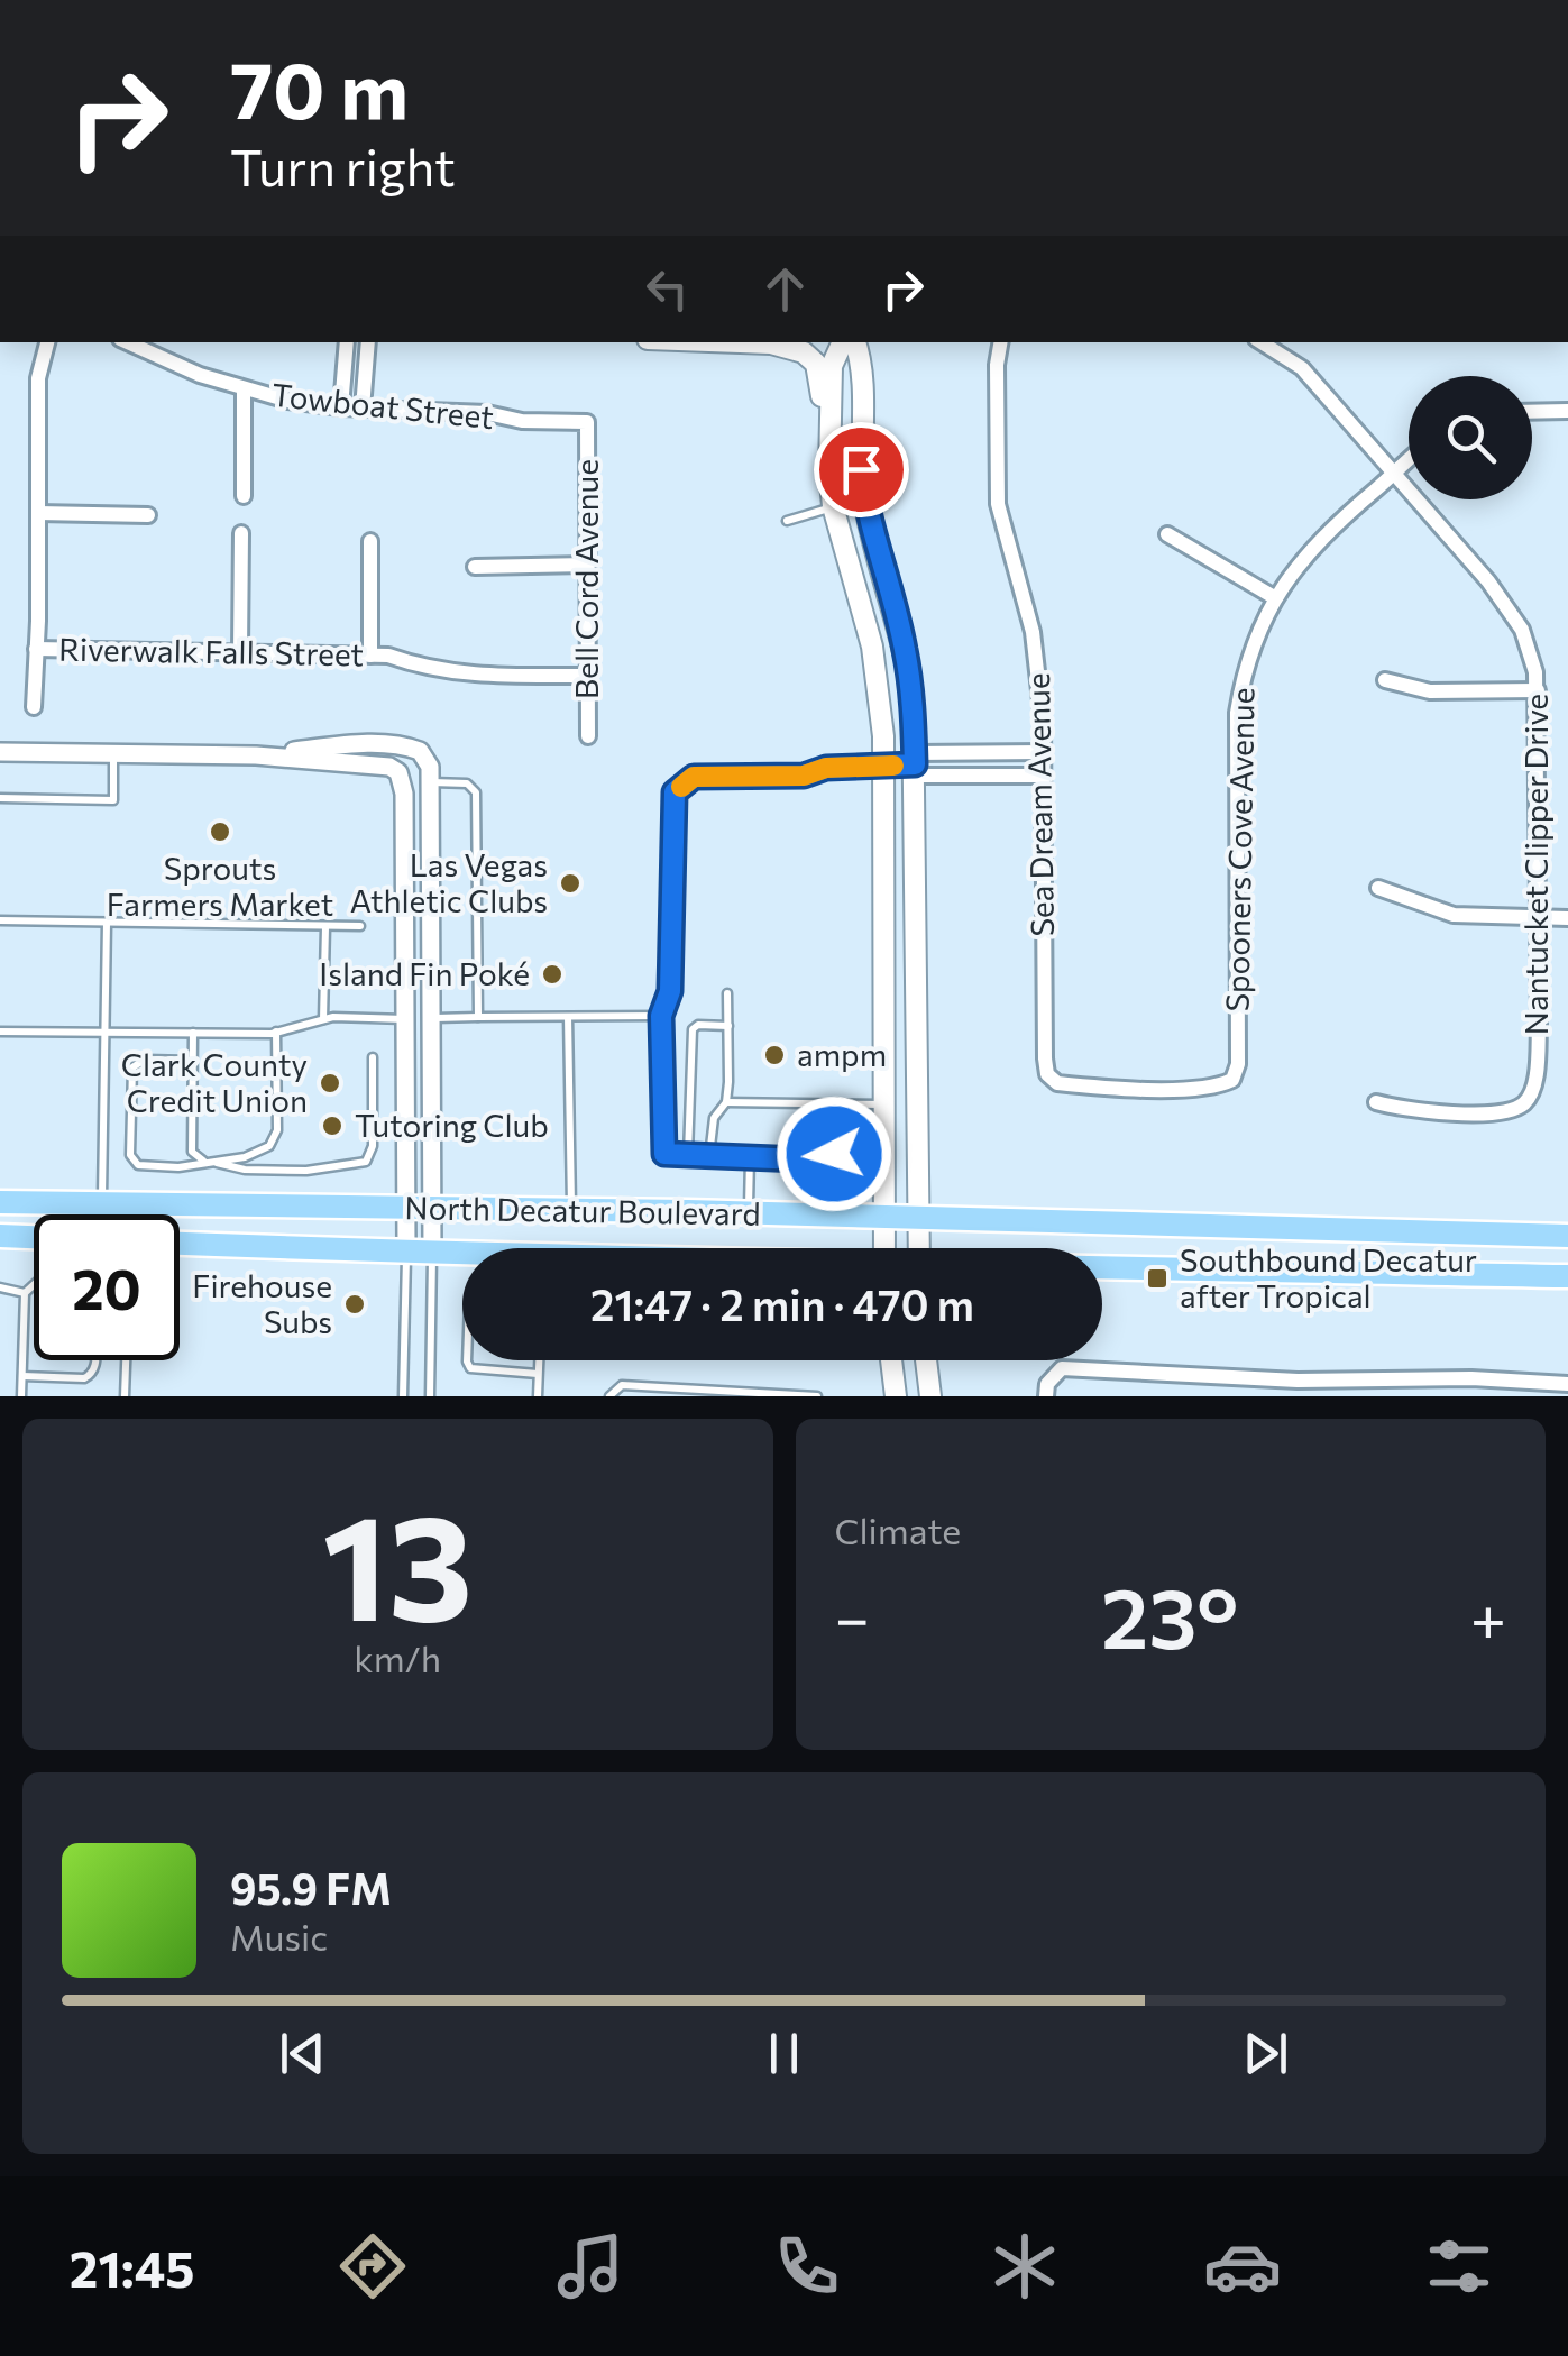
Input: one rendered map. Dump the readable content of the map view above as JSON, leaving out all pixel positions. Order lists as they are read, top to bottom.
{
  "streets": {
    "main road": ["North Decatur Boulevard"],
    "street": [
      "Towboat Street",
      "Bell Cord Avenue",
      "Riverwalk Falls Street",
      "Sea Dream Avenue",
      "Spooners Cove Avenue",
      "Nantucket Clipper Drive"
    ]
  },
  "crossings": [
    ["Towboat Street", "Bell Cord Avenue"],
    ["Bell Cord Avenue", "Riverwalk Falls Street"],
    ["Sea Dream Avenue", "Spooners Cove Avenue"],
    ["Spooners Cove Avenue", "Nantucket Clipper Drive"]
  ],
  "places": {
    "other": [
      "Sprouts Farmers Market",
      "Las Vegas Athletic Clubs",
      "Island Fin Poké",
      "ampm",
      "Clark County Credit Union",
      "Tutoring Club",
      "Firehouse Subs"
    ],
    "transit": ["Southbound Decatur after Tropical"]
  },
  "page": {
    "turn": ["70 m", "Turn right"],
    "limit": "20",
    "trip": "21:47 · 2 min · 470 m",
    "tile": [
      ["13", "km/h"],
      "Climate"
    ],
    "heat": ["−", "23°", "+"],
    "song": ["95.9 FM", "Music"],
    "tabs": "21:45"
  }
}
